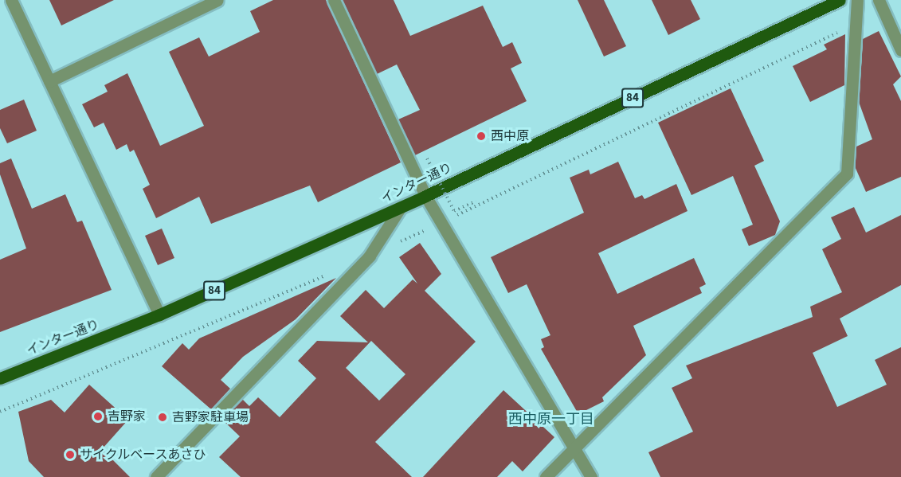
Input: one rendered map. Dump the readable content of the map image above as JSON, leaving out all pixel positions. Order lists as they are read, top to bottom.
{
  "streets": {
    "main road": ["84", "インター通り"]
  },
  "districts": ["西中原一丁目"],
  "places": [
    "西中原",
    "吉野家",
    "吉野家駐車場",
    "サイクルベースあさひ"
  ]
}
